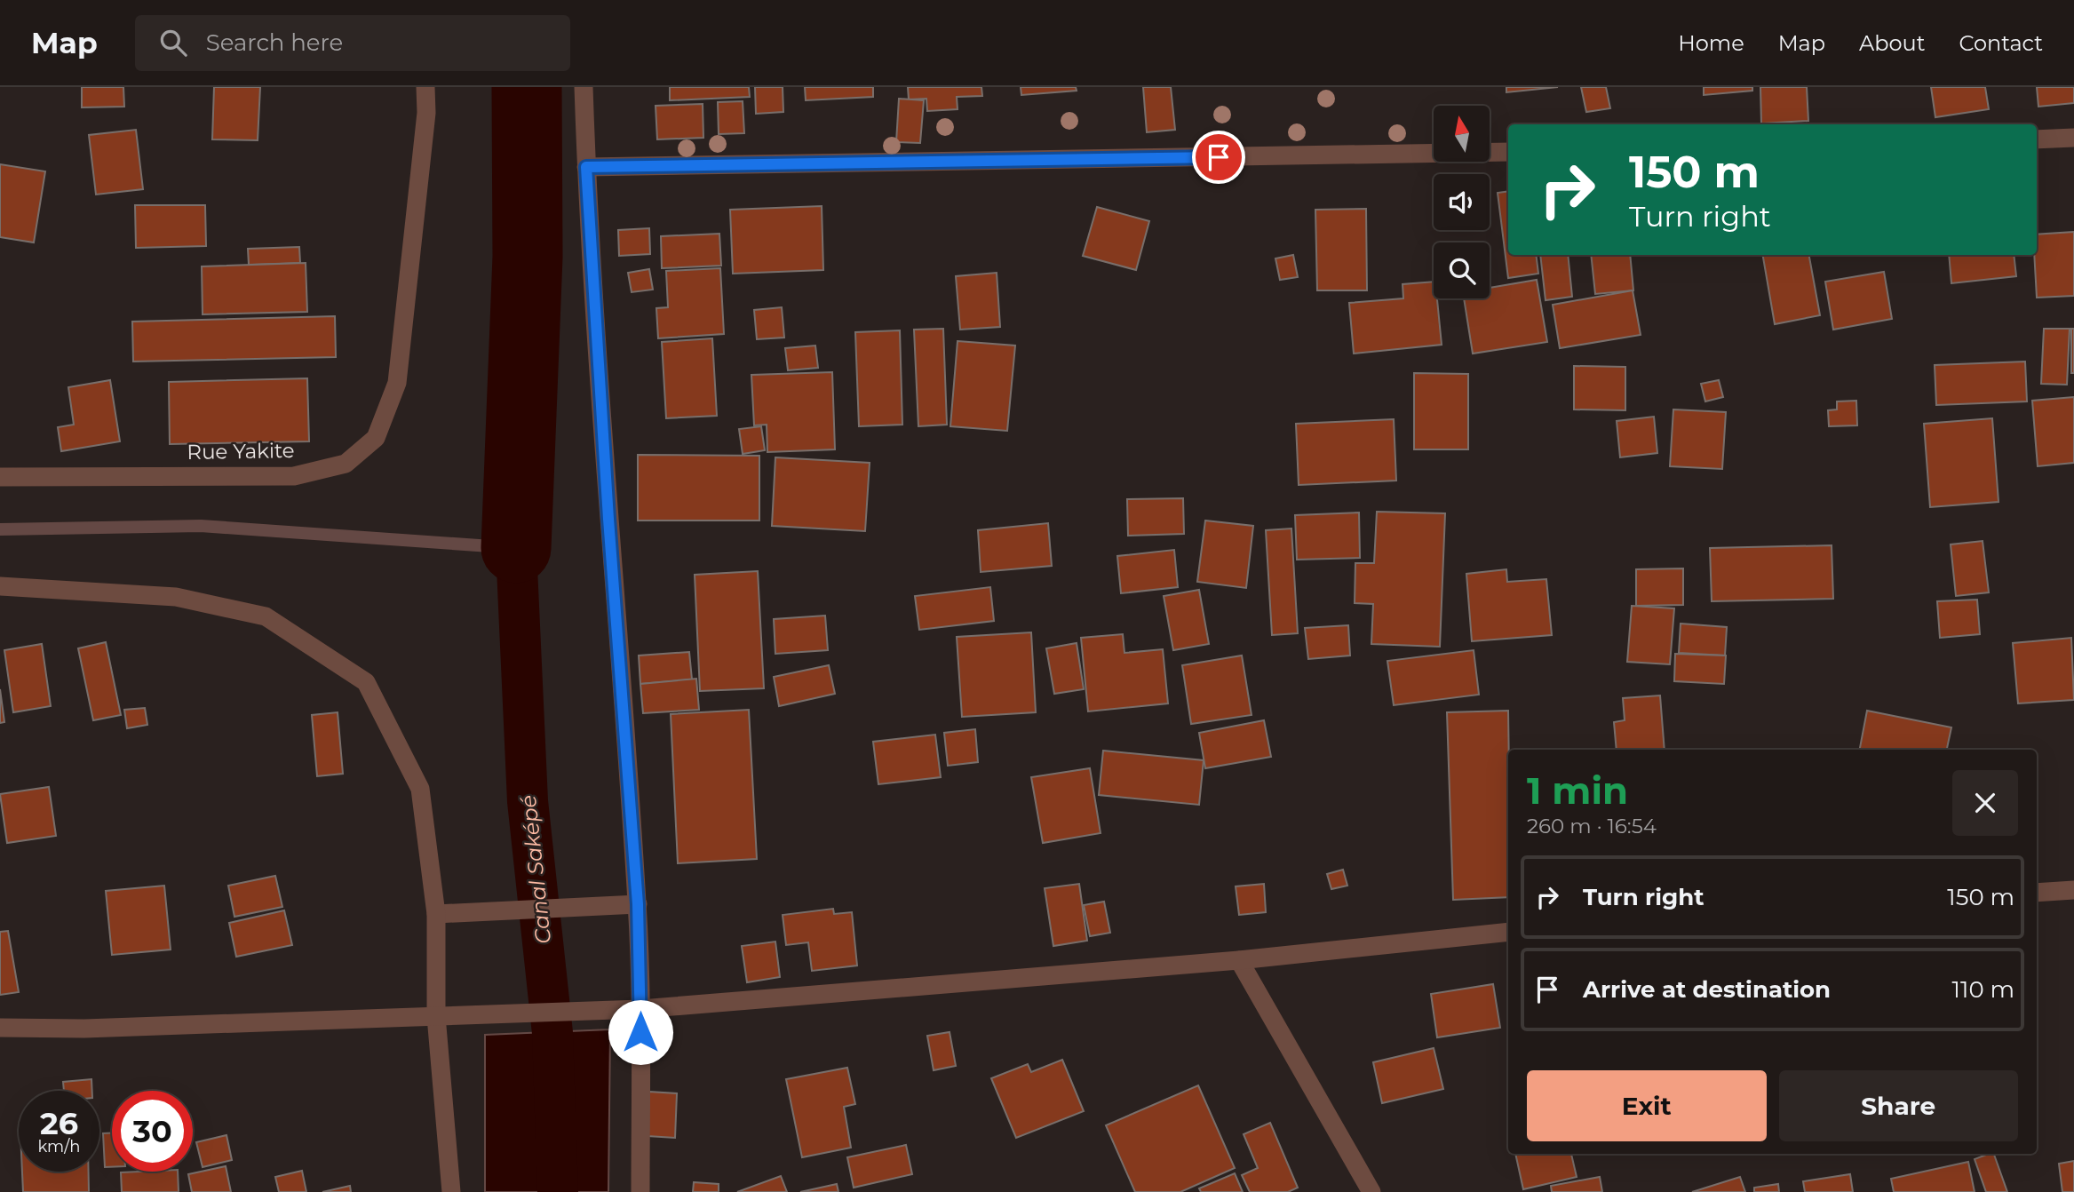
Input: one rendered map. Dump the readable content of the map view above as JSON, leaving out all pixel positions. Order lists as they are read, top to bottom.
{
  "streets": {
    "street": ["Rue Yakite"]
  },
  "water": ["Canal Saképé"],
  "north": "top",
  "page": {
    "header": "Map",
    "search": "Search here",
    "nav": [
      "Home",
      "Map",
      "About",
      "Contact"
    ],
    "turn": ["150 m", "Turn right"],
    "heading": ["1 min", "260 m · 16:54"],
    "list": [
      {
        "name": "Turn right",
        "value": "150 m"
      },
      {
        "name": "Arrive at destination",
        "value": "110 m"
      }
    ],
    "buttons": ["Exit", "Share"],
    "speed": "26 km/h",
    "limit": "30"
  }
}
